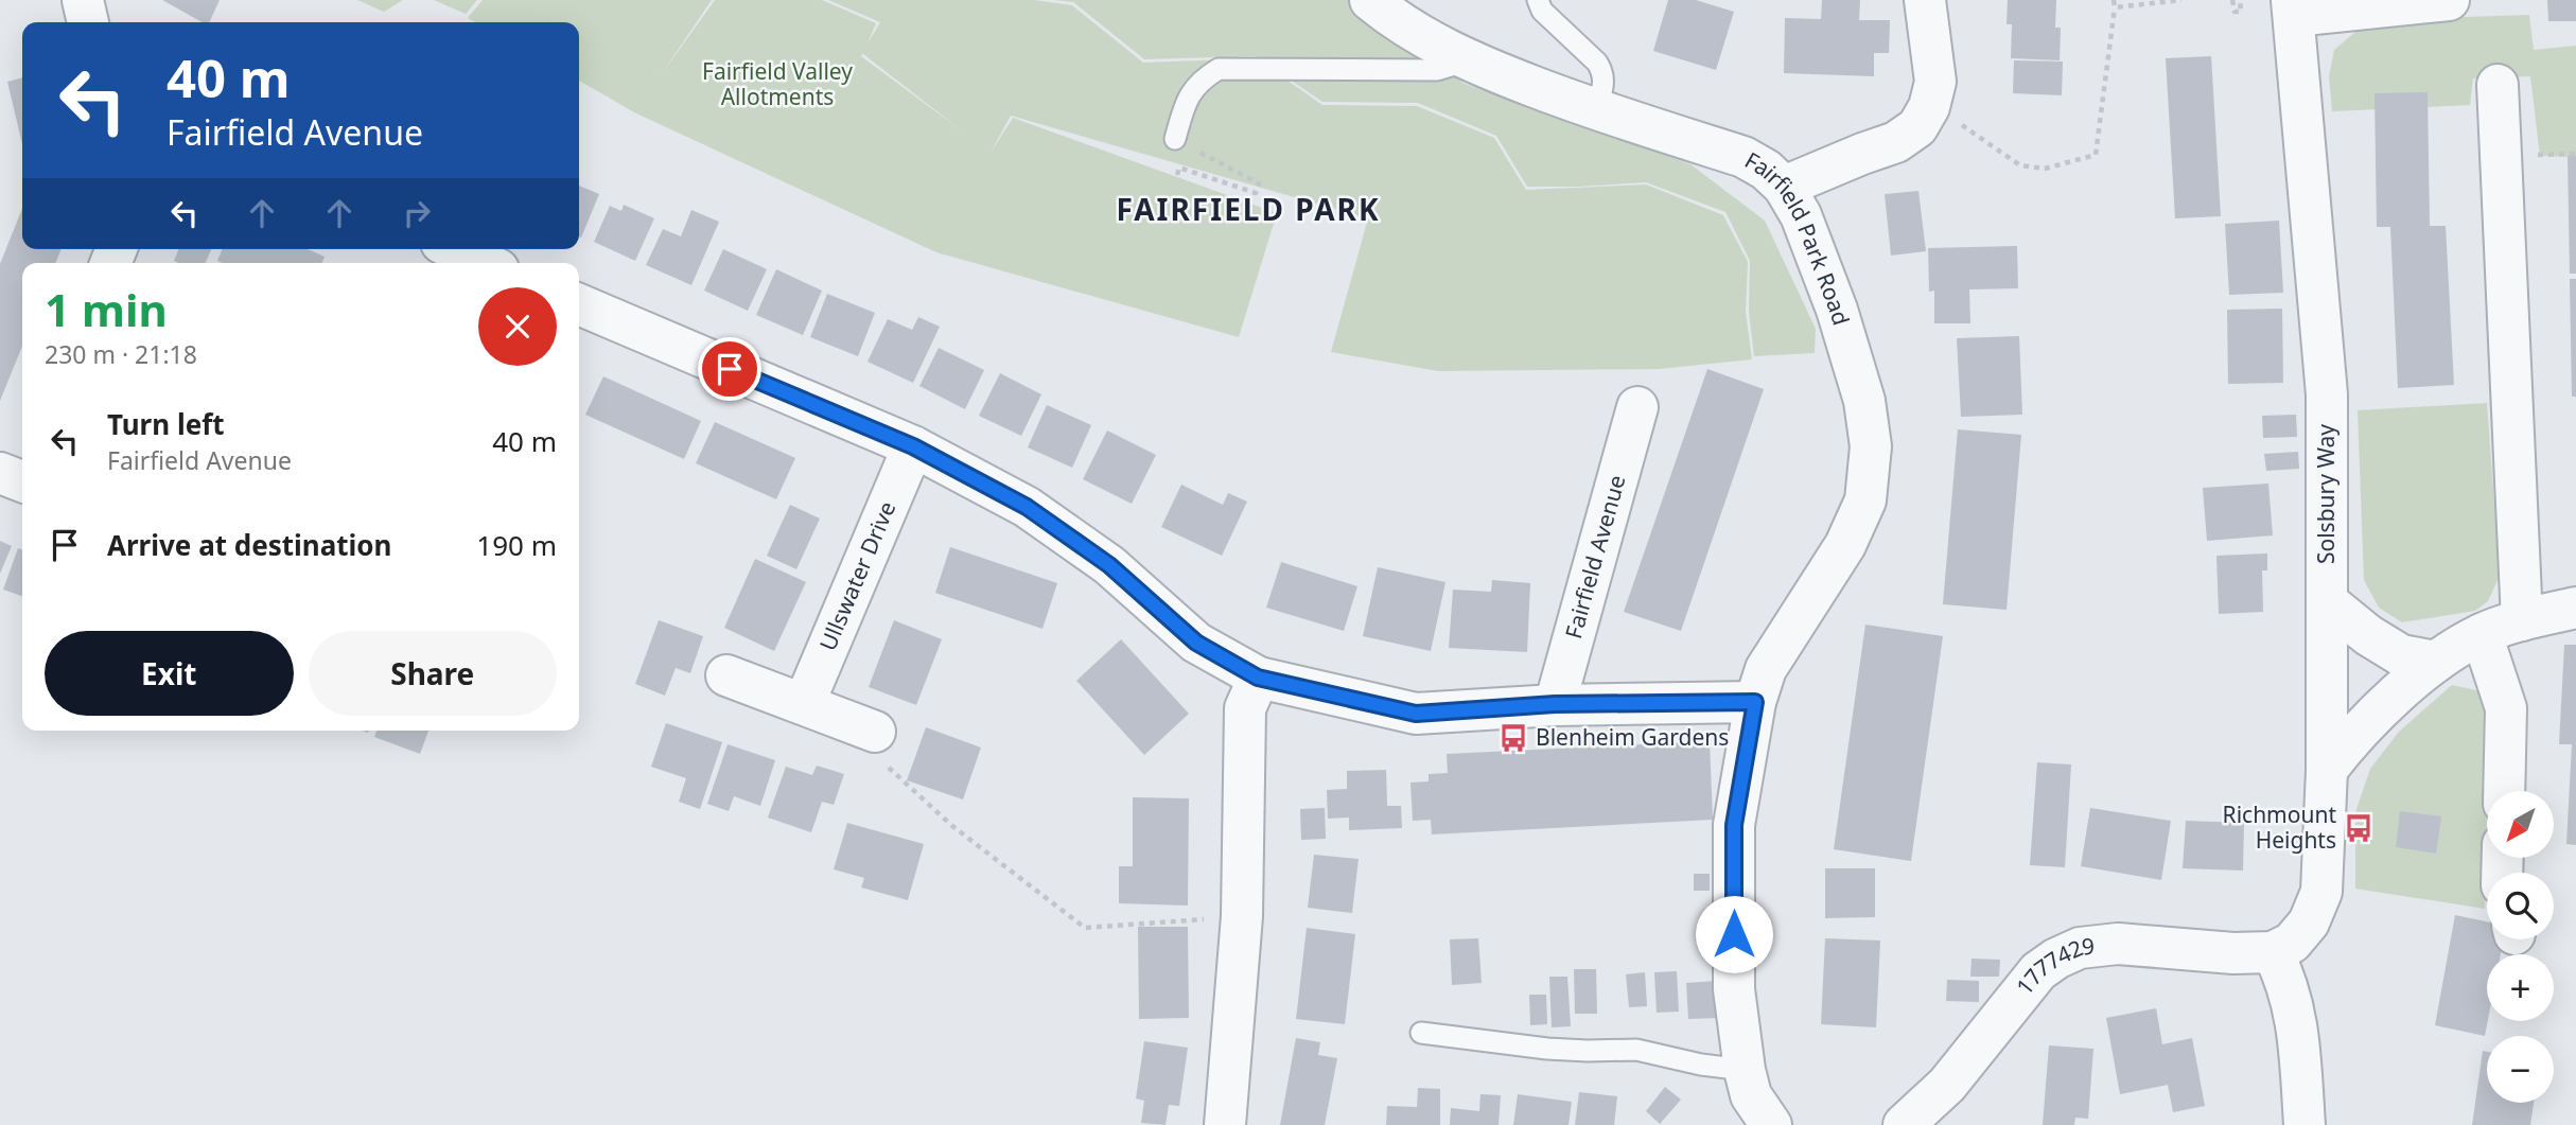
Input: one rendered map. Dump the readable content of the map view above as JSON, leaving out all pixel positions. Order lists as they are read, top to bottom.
{
  "streets": {
    "street": [
      "Fairfield Park Road",
      "Solsbury Way",
      "Fairfield Avenue",
      "Ullswater Drive",
      "1777429"
    ]
  },
  "crossings": [
    ["Solsbury Way", "1777429"]
  ],
  "districts": ["FAIRFIELD PARK"],
  "parks": ["Fairfield Valley Allotments"],
  "places": {
    "bus stop": ["Blenheim Gardens", "Richmount Heights"]
  },
  "north": "bottom left",
  "page": {
    "turn": ["40 m", "Fairfield Avenue"],
    "heading": ["1 min", "230 m · 21:18"],
    "list": [
      {
        "name": "Turn left",
        "note": "Fairfield Avenue",
        "value": "40 m"
      },
      {
        "name": "Arrive at destination",
        "value": "190 m"
      }
    ],
    "buttons": ["Exit", "Share"],
    "map_buttons": ["+", "−"]
  }
}
